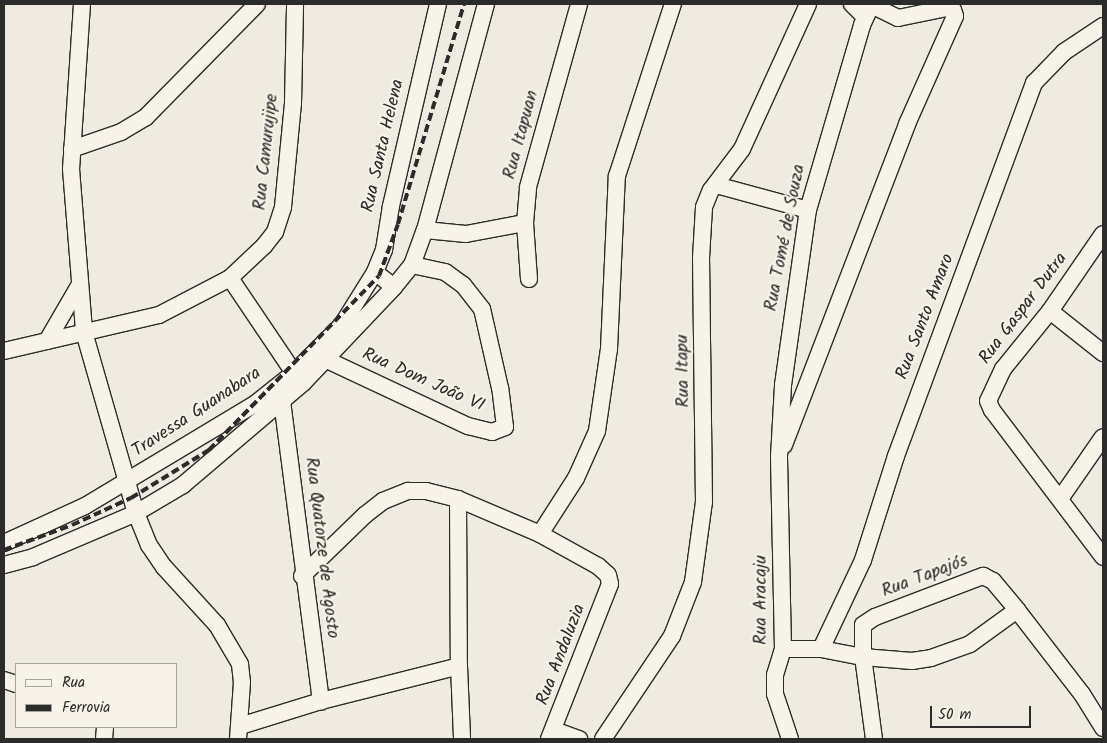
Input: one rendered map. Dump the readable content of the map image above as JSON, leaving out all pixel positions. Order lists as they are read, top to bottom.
{
  "streets": {
    "street": [
      "Rua Itapuan",
      "Rua Santa Helena",
      "Rua Camurujipe",
      "Rua Tomé de Souza",
      "Rua Gaspar Dutra",
      "Rua Santo Amaro",
      "Rua Itapu",
      "Rua Dom João VI",
      "Travessa Guanabara",
      "Rua Quatorze de Agosto",
      "Rua Tapajós",
      "Rua Aracaju",
      "Rua Andaluzia"
    ]
  },
  "crossings": [
    ["Rua Santa Helena", "Travessa Guanabara"],
    ["Rua Tomé de Souza", "Rua Aracaju"]
  ],
  "legend": ["Rua", "Ferrovia"],
  "scale_bar": "50 m"
}
